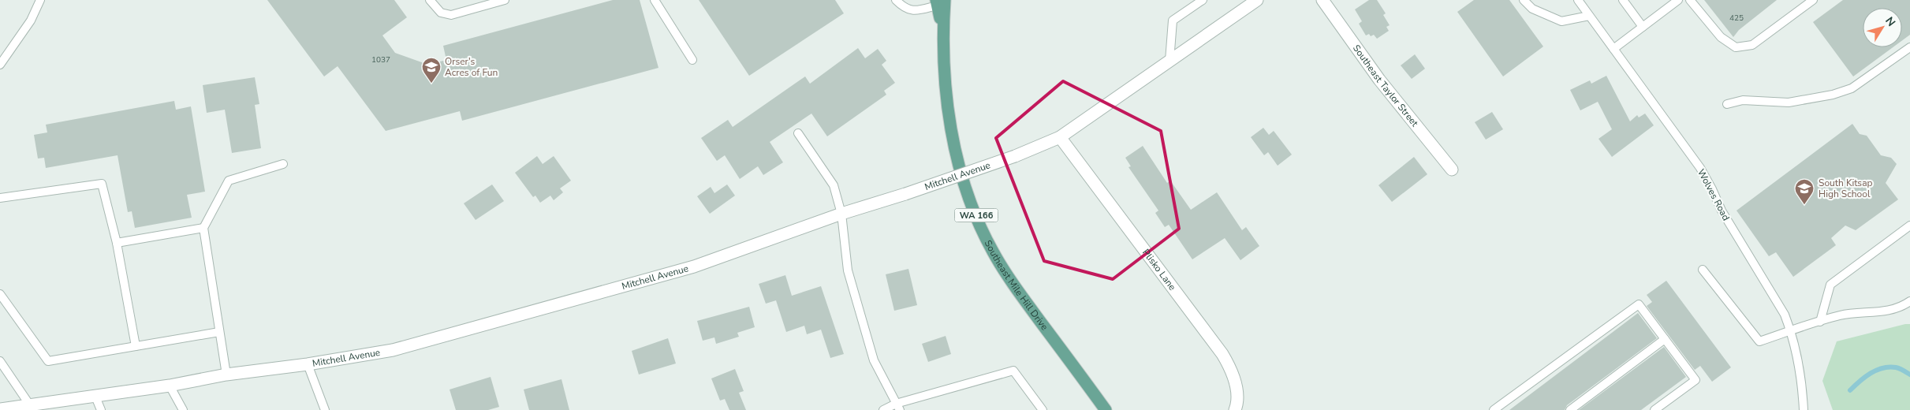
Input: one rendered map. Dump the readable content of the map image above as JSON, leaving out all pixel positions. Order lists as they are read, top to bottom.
{
  "streets": {
    "main road": ["WA 166", "Southeast Mile Hill Drive"],
    "street": ["Southeast Taylor Street", "Mitchell Avenue", "Plisko Lane"],
    "lane": ["Wolves Road"]
  },
  "crossings": [
    ["Mitchell Avenue", "Plisko Lane"]
  ],
  "places": {
    "school or university": ["Orser's Acres of Fun", "South Kitsap High School"]
  },
  "house_numbers": ["425", "1037"],
  "north": "top right"
}
